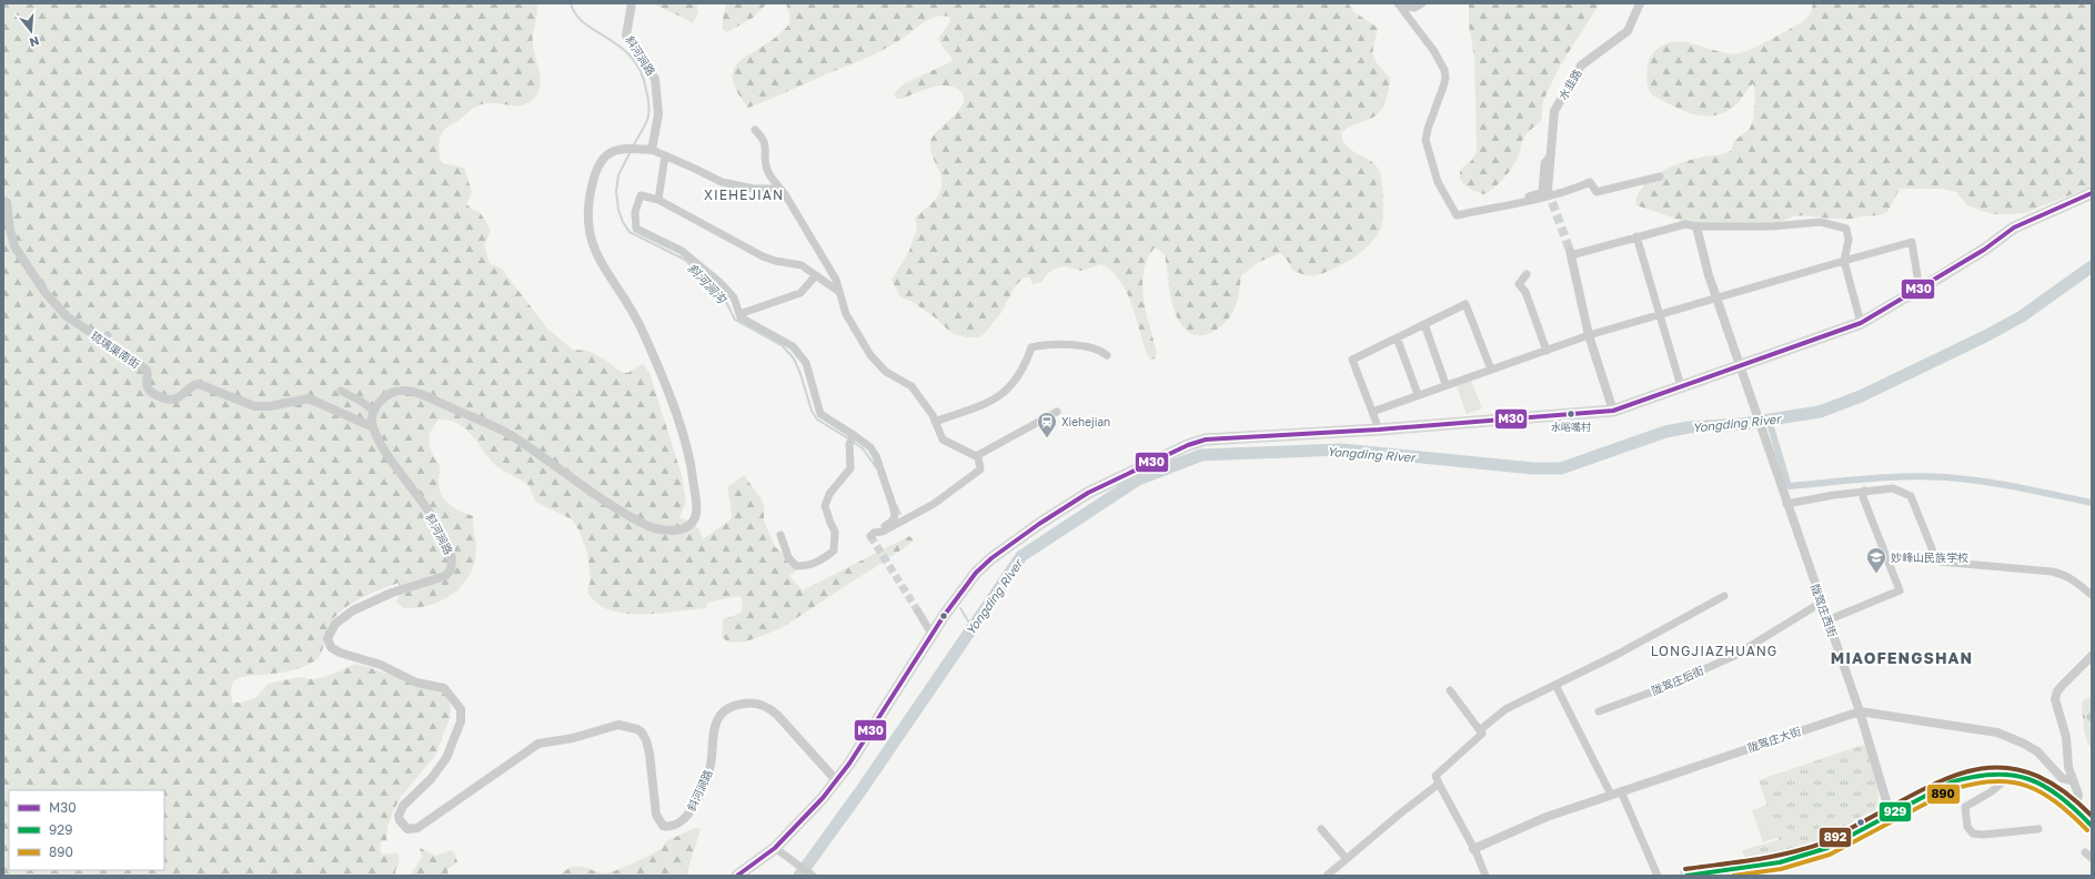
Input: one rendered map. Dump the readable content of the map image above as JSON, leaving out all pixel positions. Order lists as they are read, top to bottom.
{
  "streets": {
    "street": [
      "斜河涧路",
      "水韭路",
      "琉璃渠南街",
      "陇驾庄西街",
      "陇驾庄后街",
      "陇驾庄大街"
    ]
  },
  "crossings": [
    ["斜河涧路", "琉璃渠南街"],
    ["陇驾庄西街", "陇驾庄后街"],
    ["陇驾庄西街", "陇驾庄大街"]
  ],
  "districts": ["XIEHEJIAN", "LONGJIAZHUANG", "MIAOFENGSHAN"],
  "water": ["斜河涧沟", "Yongding River"],
  "places": {
    "other": ["水峪嘴村"],
    "station": ["Xiehejian"],
    "school or university": ["妙峰山民族学校"]
  },
  "lines": [
    "transit line M30",
    "transit line 892",
    "transit line 929",
    "transit line 890"
  ],
  "legend": ["M30", "929", "890"],
  "north": "bottom"
}
